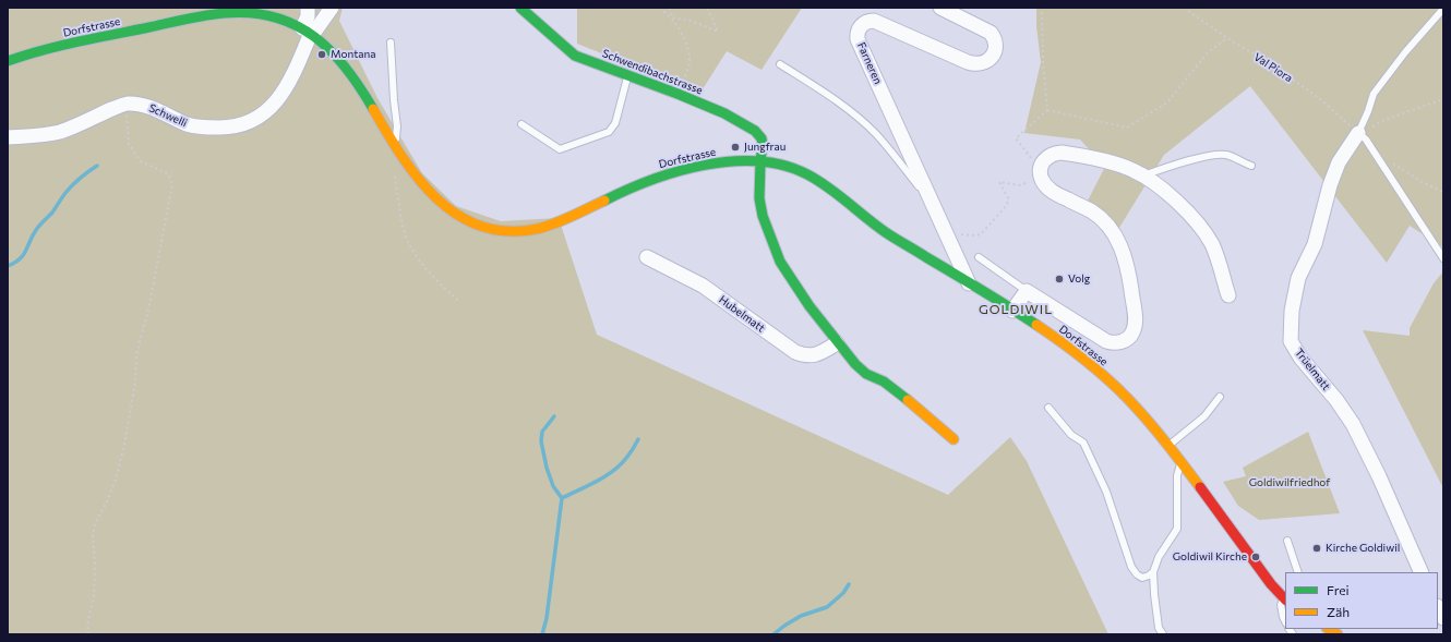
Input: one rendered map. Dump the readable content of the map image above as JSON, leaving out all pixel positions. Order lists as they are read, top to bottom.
{
  "streets": {
    "street": [
      "Dorfstrasse",
      "Farneren",
      "Schwendibachstrasse",
      "Schwelli",
      "Hubelmatt",
      "Trüelmatt"
    ],
    "path": ["Val Piora"]
  },
  "crossings": [
    ["Dorfstrasse", "Farneren"],
    ["Dorfstrasse", "Schwendibachstrasse"],
    ["Dorfstrasse", "Schwelli"],
    ["Val Piora", "Trüelmatt"]
  ],
  "districts": ["GOLDIWIL"],
  "parks": ["Goldiwilfriedhof"],
  "places": [
    "Montana",
    "Jungfrau",
    "Volg",
    "Kirche Goldiwil",
    "Goldiwil Kirche"
  ],
  "legend": ["Frei", "Zäh"]
}
